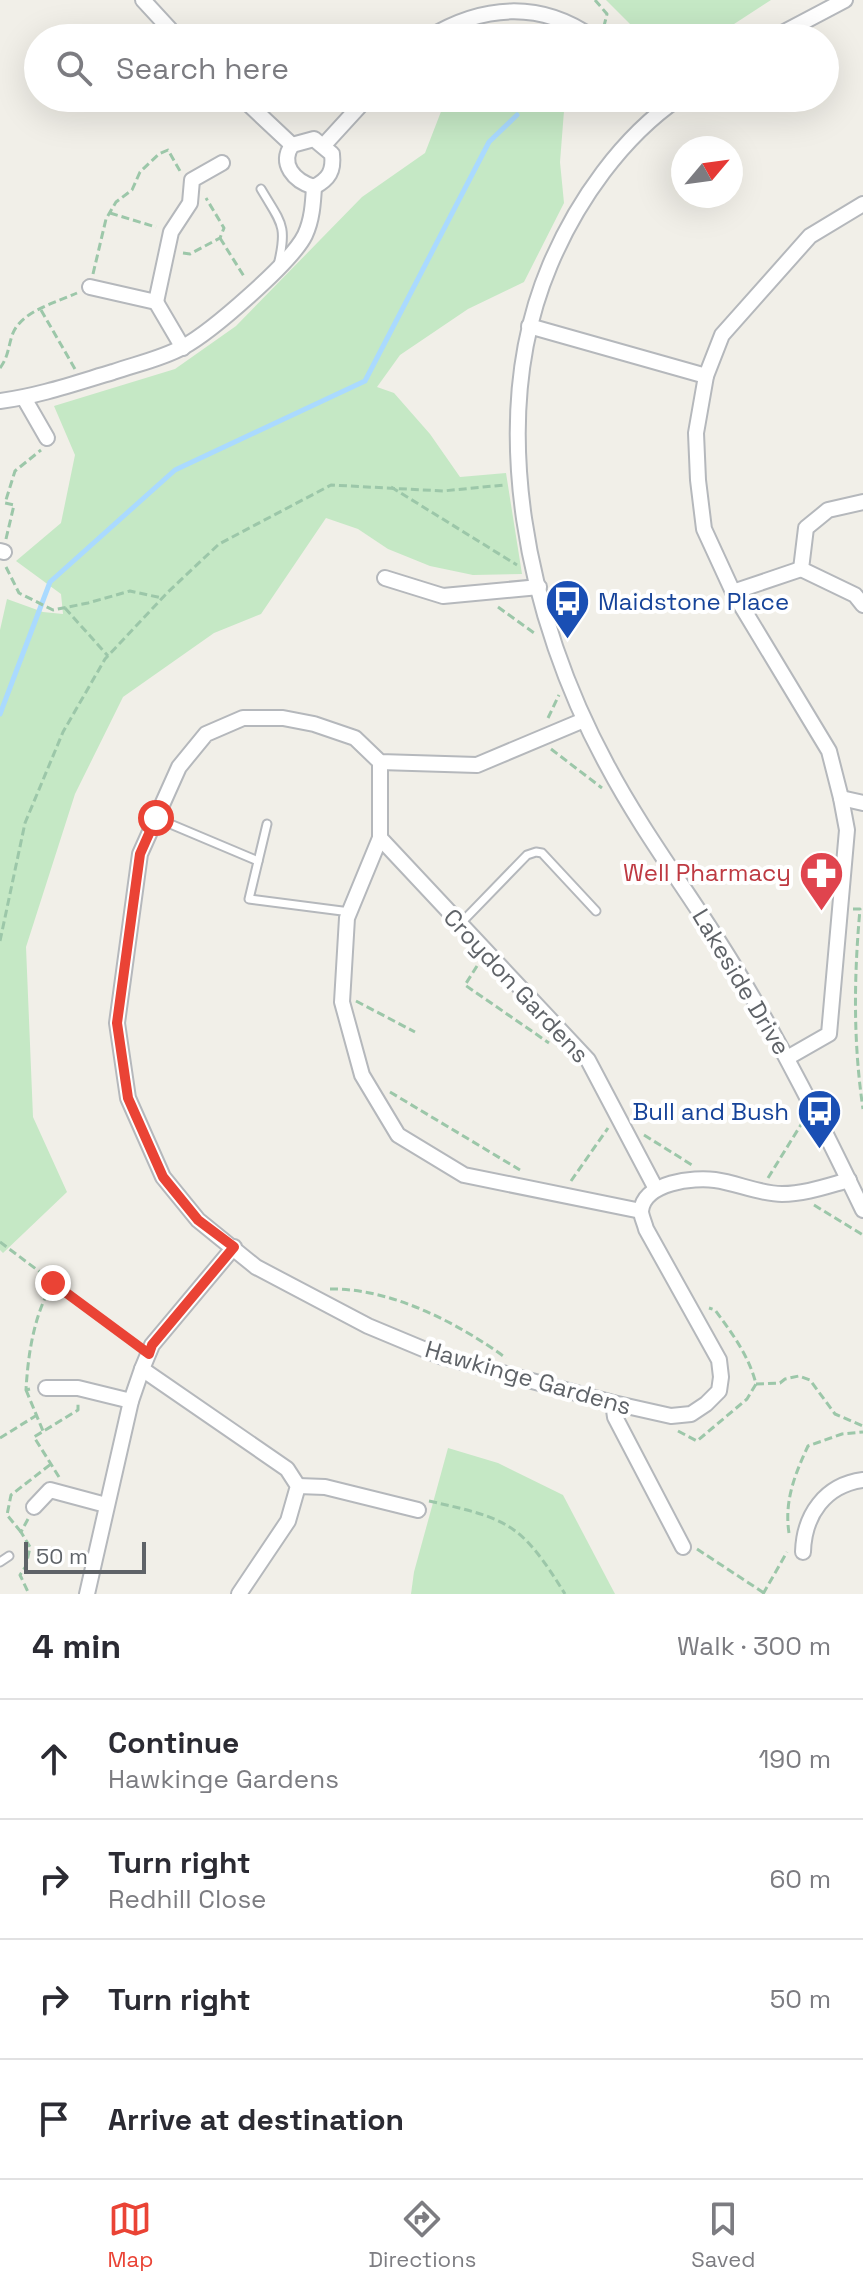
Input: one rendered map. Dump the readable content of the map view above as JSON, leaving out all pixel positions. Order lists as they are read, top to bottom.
{
  "streets": {
    "street": ["Lakeside Drive", "Croydon Gardens", "Hawkinge Gardens"]
  },
  "places": {
    "bus stop": ["Maidstone Place", "Bull and Bush"],
    "pharmacy": ["Well Pharmacy"]
  },
  "scale_bar": "50 m",
  "north": "top right",
  "page": {
    "search": "Search here",
    "scale": "50 m",
    "heading": ["4 min", "Walk · 300 m"],
    "list": [
      ["Continue", "Hawkinge Gardens", "190 m"],
      ["Turn right", "Redhill Close", "60 m"],
      ["Turn right", "50 m"],
      "Arrive at destination"
    ],
    "nav": ["Map", "Directions", "Saved"]
  }
}
